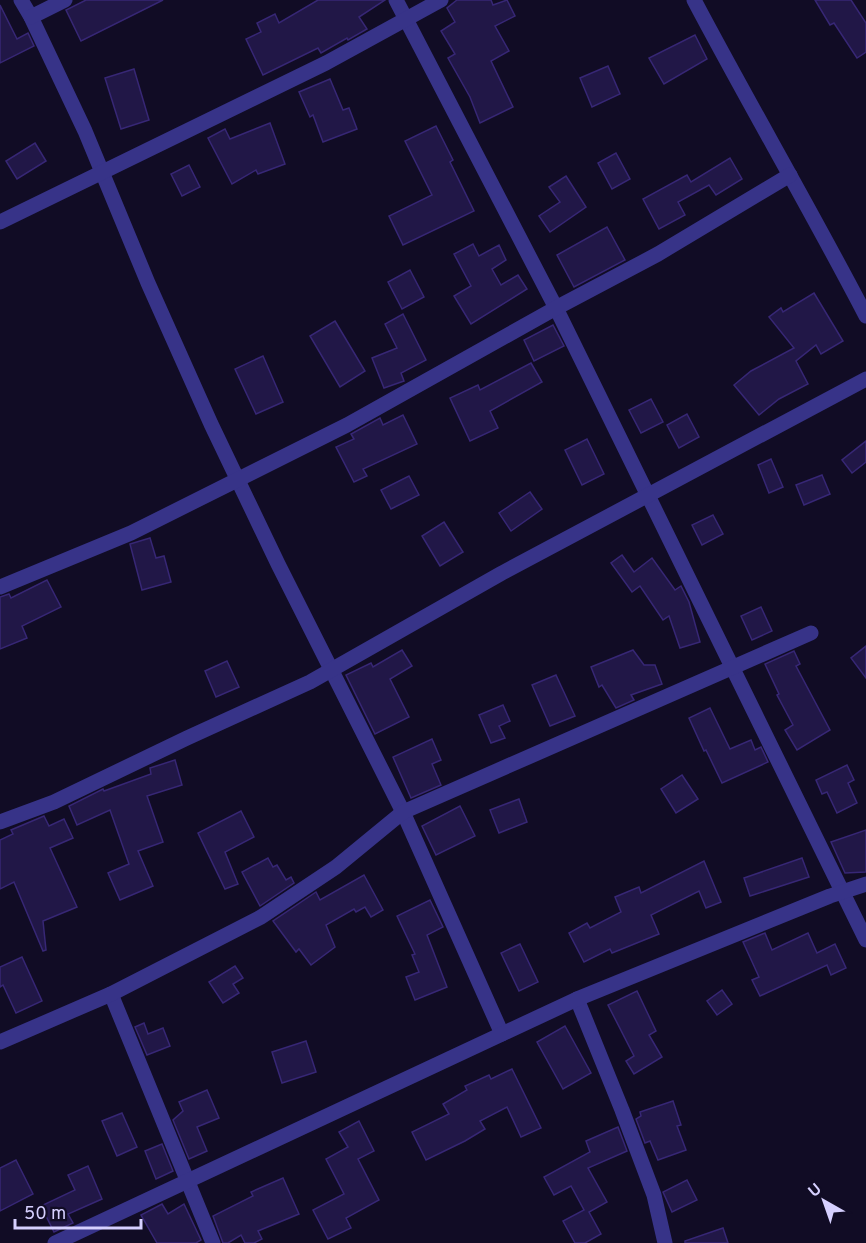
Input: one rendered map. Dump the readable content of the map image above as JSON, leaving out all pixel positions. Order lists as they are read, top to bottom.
{
  "scale_bar": "50 m",
  "north": "top left"
}
